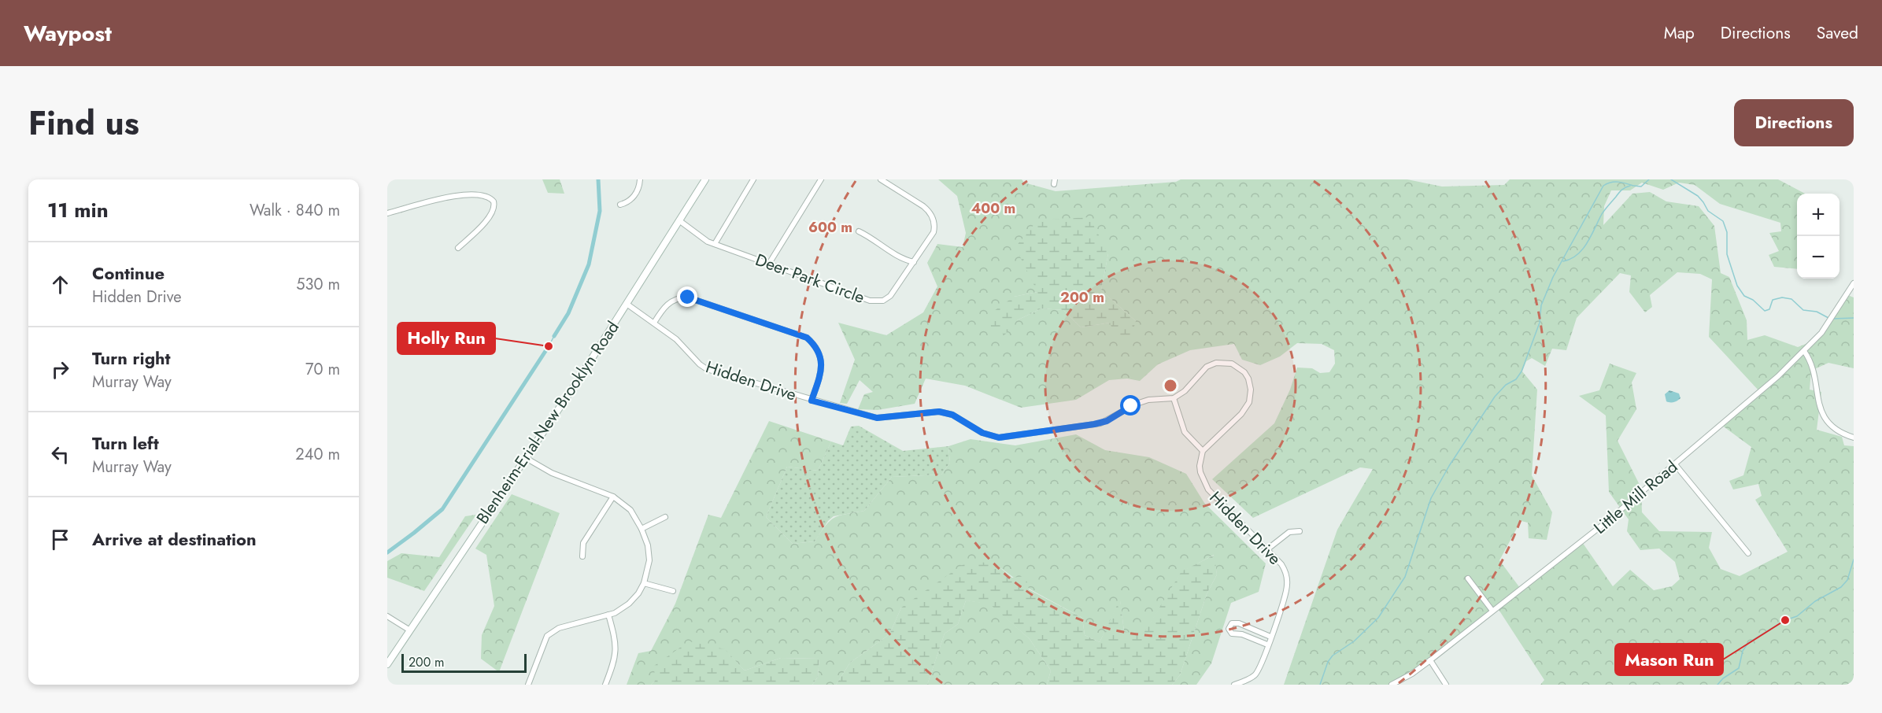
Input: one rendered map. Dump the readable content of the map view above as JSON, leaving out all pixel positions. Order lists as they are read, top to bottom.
{
  "streets": {
    "main road": ["Blenheim-Erial-New Brooklyn Road"],
    "street": ["Deer Park Circle", "Hidden Drive", "Little Mill Road"]
  },
  "crossings": [
    ["Deer Park Circle", "Blenheim-Erial-New Brooklyn Road"],
    ["Hidden Drive", "Blenheim-Erial-New Brooklyn Road"]
  ],
  "places": ["Holly Run", "Mason Run"],
  "scale_bar": "200 m",
  "page": {
    "header": "Waypost",
    "nav": ["Map", "Directions", "Saved"],
    "title": "Find us",
    "buttons": "Directions",
    "heading": ["11 min", "Walk · 840 m"],
    "map_buttons": ["+", "−"],
    "list": [
      ["Continue", "Hidden Drive", "530 m"],
      ["Turn right", "Murray Way", "70 m"],
      ["Turn left", "Murray Way", "240 m"],
      "Arrive at destination"
    ],
    "scale": "200 m"
  },
  "rings": ["400 m", "600 m", "200 m"]
}
